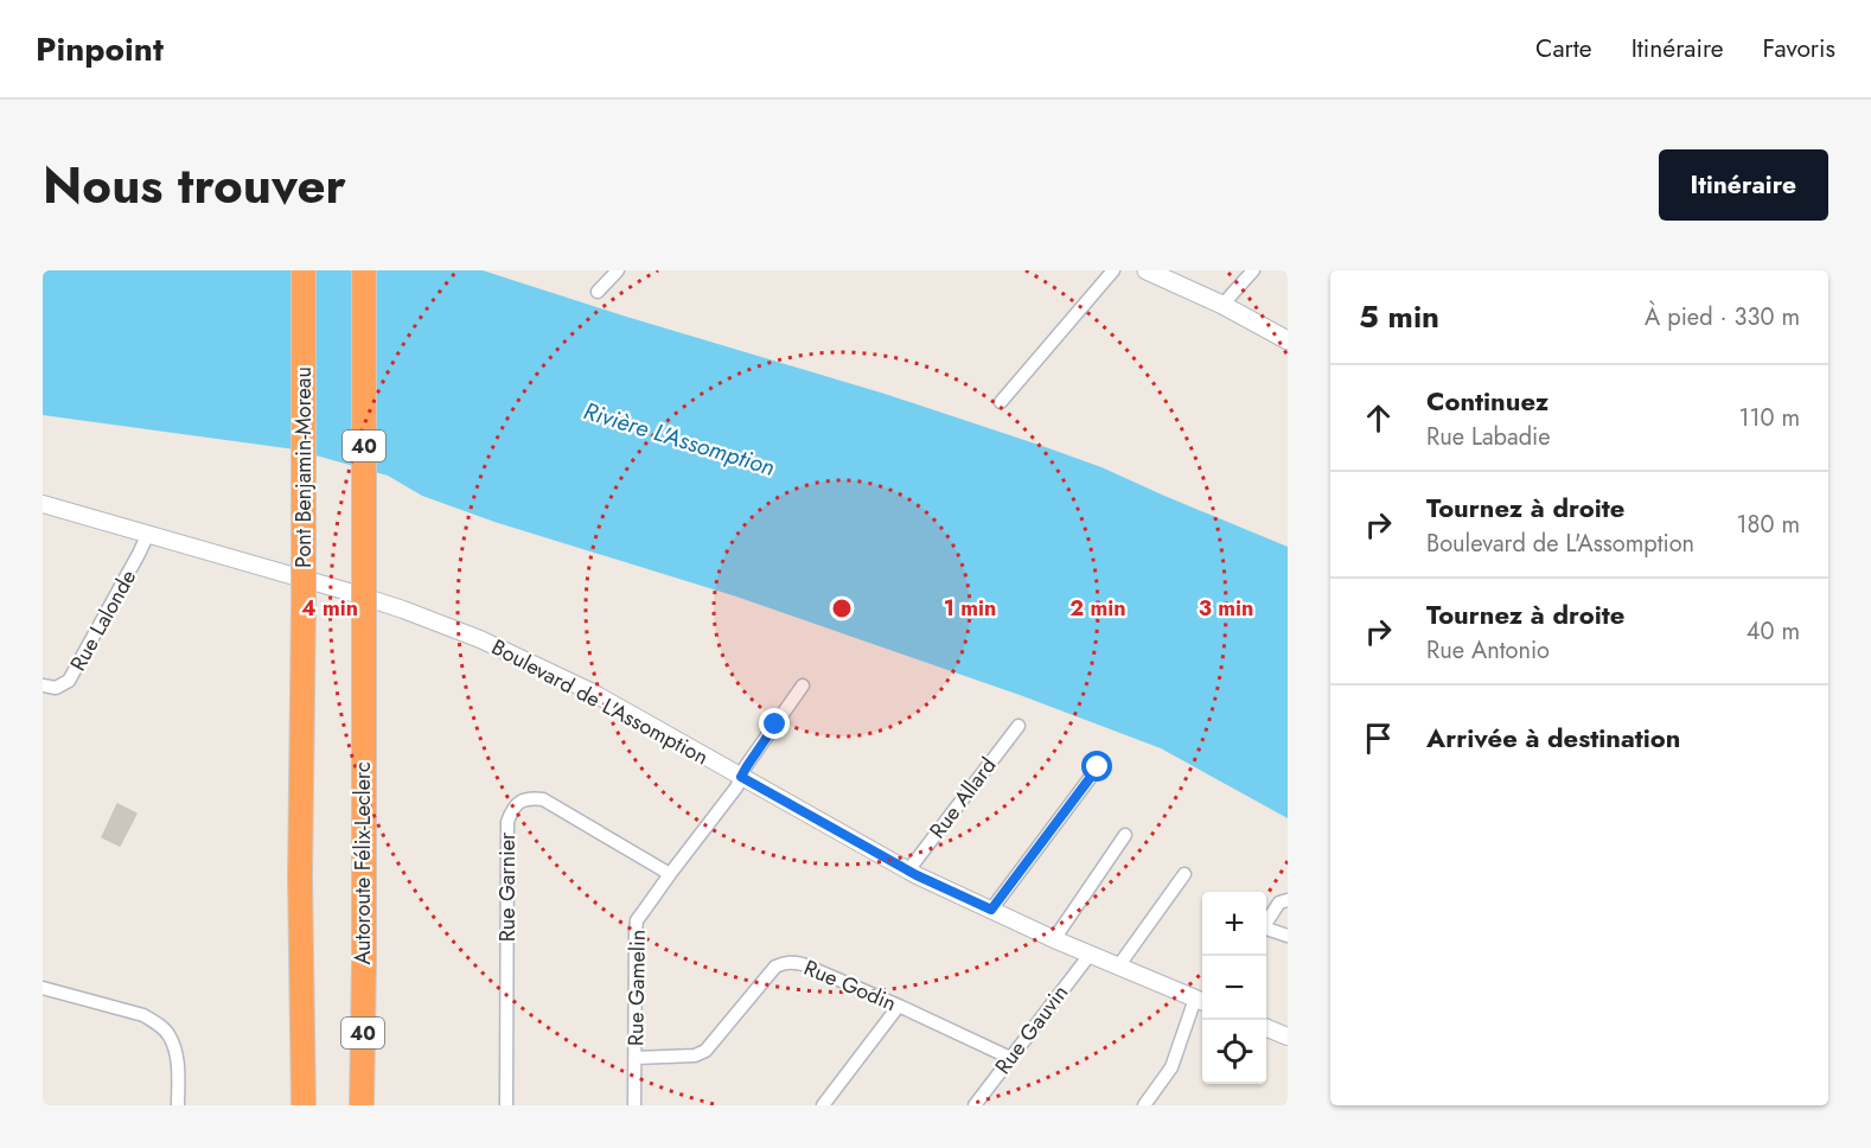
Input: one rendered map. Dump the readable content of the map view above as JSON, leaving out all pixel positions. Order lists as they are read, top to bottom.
{
  "streets": {
    "highway": ["40", "Pont Benjamin-Moreau", "Autoroute Félix-Leclerc"],
    "street": [
      "Rue Lalonde",
      "Boulevard de L'Assomption",
      "Rue Allard",
      "Rue Garnier",
      "Rue Godin",
      "Rue Gamelin",
      "Rue Gauvin"
    ]
  },
  "crossings": [
    ["Rue Lalonde", "Boulevard de L'Assomption"],
    ["Boulevard de L'Assomption", "Rue Allard"],
    ["Boulevard de L'Assomption", "Rue Gamelin"],
    ["Boulevard de L'Assomption", "Rue Gauvin"],
    ["Rue Garnier", "Rue Gamelin"],
    ["Rue Godin", "Rue Gamelin"],
    ["Rue Godin", "Rue Gauvin"]
  ],
  "water": ["Rivière L'Assomption"],
  "page": {
    "header": "Pinpoint",
    "nav": ["Carte", "Itinéraire", "Favoris"],
    "title": "Nous trouver",
    "buttons": "Itinéraire",
    "heading": ["5 min", "À pied · 330 m"],
    "list": [
      ["Continuez", "Rue Labadie", "110 m"],
      ["Tournez à droite", "Boulevard de L'Assomption", "180 m"],
      ["Tournez à droite", "Rue Antonio", "40 m"],
      "Arrivée à destination"
    ],
    "map_buttons": ["+", "−"]
  },
  "rings": [
    "1 min",
    "2 min",
    "3 min",
    "4 min"
  ]
}
